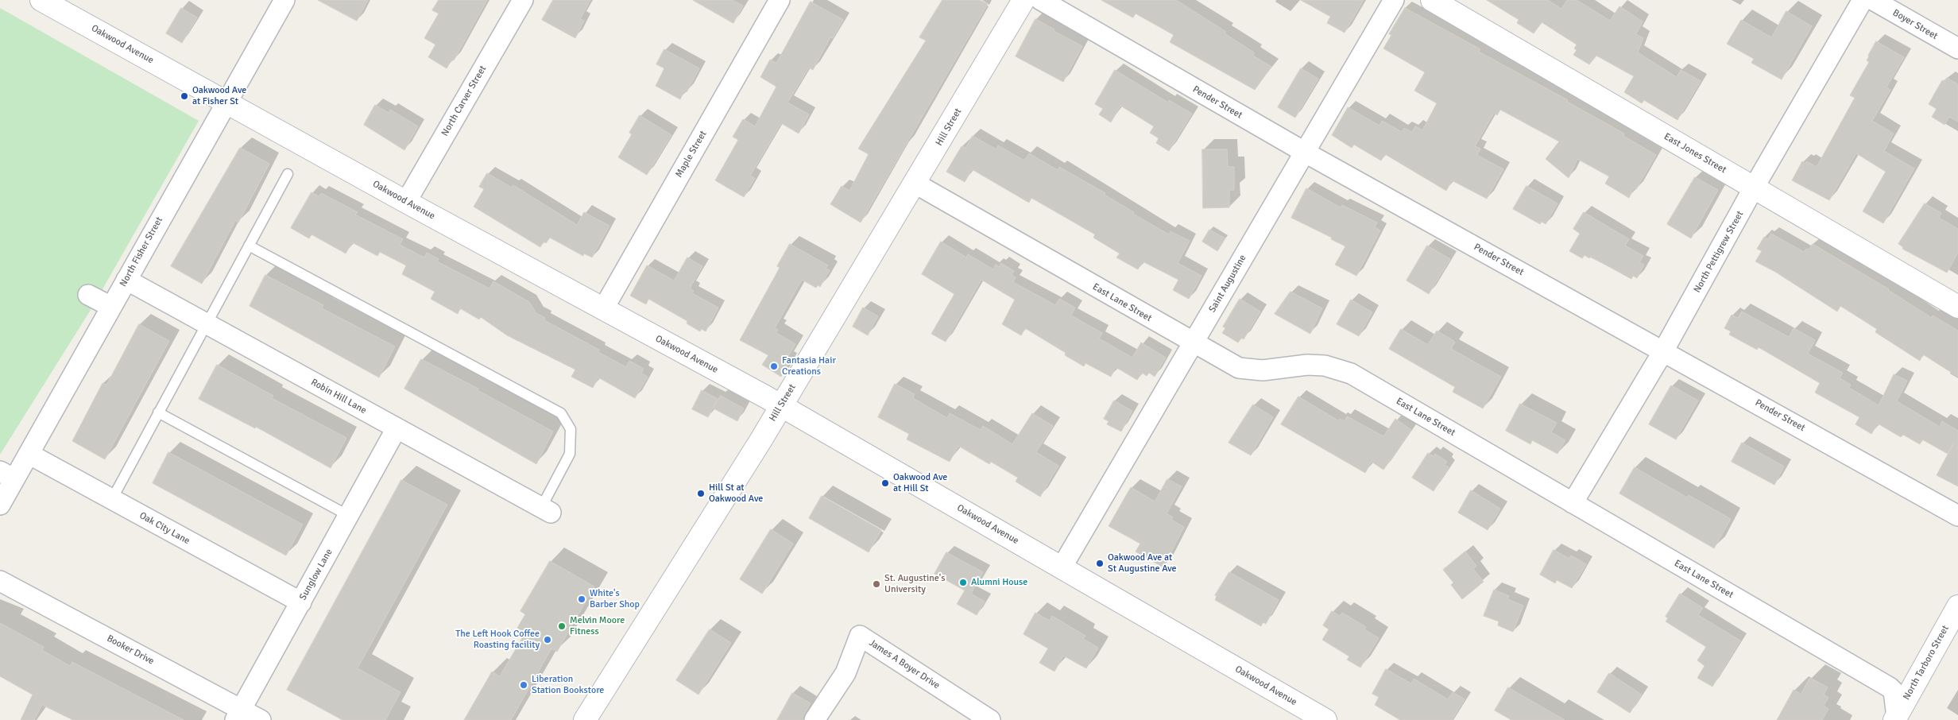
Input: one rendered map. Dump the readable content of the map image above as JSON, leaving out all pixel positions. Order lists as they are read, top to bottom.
{
  "streets": {
    "street": [
      "Boyer Street",
      "Oakwood Avenue",
      "North Carver Street",
      "Pender Street",
      "Hill Street",
      "East Jones Street",
      "Maple Street",
      "North Fisher Street",
      "North Pettigrew Street",
      "Saint Augustine",
      "East Lane Street",
      "Robin Hill Lane",
      "Oak City Lane",
      "Sunglow Lane",
      "Booker Drive",
      "North Tarboro Street",
      "James A Boyer Drive"
    ]
  },
  "crossings": [
    ["Oakwood Avenue", "North Carver Street"],
    ["Oakwood Avenue", "Hill Street"],
    ["Oakwood Avenue", "Maple Street"],
    ["Oakwood Avenue", "North Fisher Street"],
    ["Oakwood Avenue", "Saint Augustine"],
    ["Pender Street", "North Pettigrew Street"],
    ["Pender Street", "Saint Augustine"],
    ["Hill Street", "East Lane Street"],
    ["East Jones Street", "North Pettigrew Street"],
    ["North Fisher Street", "Robin Hill Lane"],
    ["North Fisher Street", "Oak City Lane"],
    ["North Pettigrew Street", "East Lane Street"],
    ["Saint Augustine", "East Lane Street"],
    ["East Lane Street", "North Tarboro Street"],
    ["Robin Hill Lane", "Sunglow Lane"],
    ["Oak City Lane", "Sunglow Lane"],
    ["Sunglow Lane", "Booker Drive"]
  ],
  "places": [
    "Oakwood Ave at Fisher St",
    "Fantasia Hair Creations",
    "Oakwood Ave at Hill St",
    "Hill St at Oakwood Ave",
    "Oakwood Ave at St Augustine Ave",
    "Alumni House",
    "St. Augustine's University",
    "White's Barber Shop",
    "Melvin Moore Fitness",
    "The Left Hook Coffee Roasting facility",
    "Liberation Station Bookstore"
  ]
}
